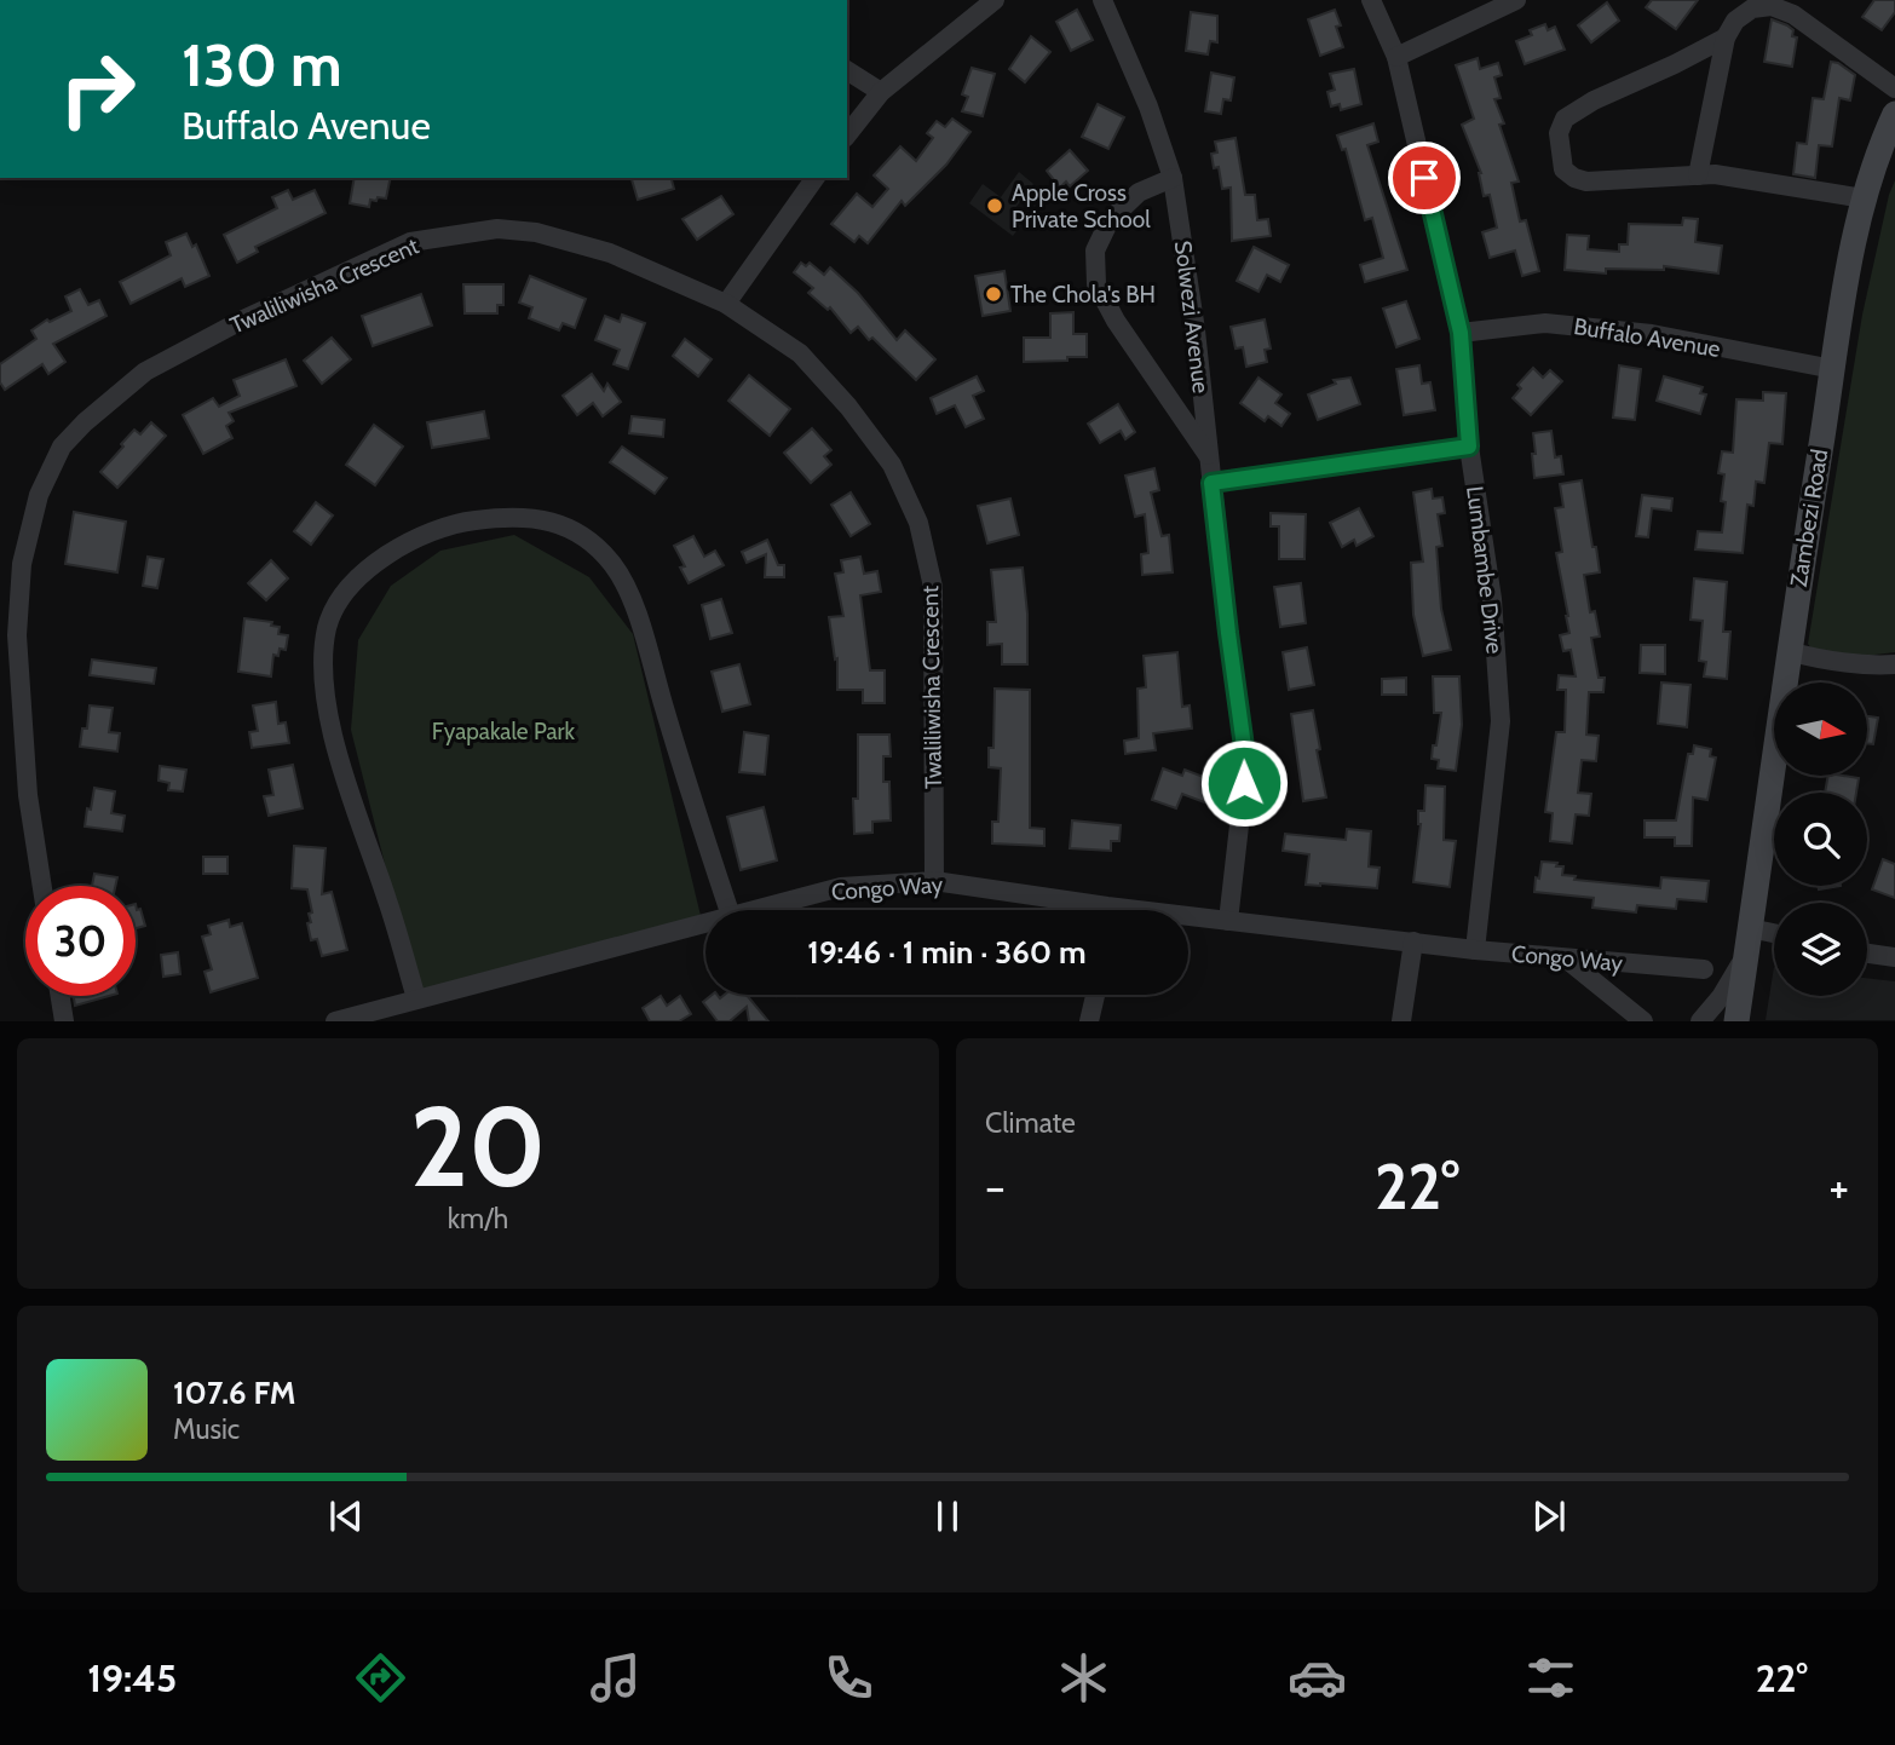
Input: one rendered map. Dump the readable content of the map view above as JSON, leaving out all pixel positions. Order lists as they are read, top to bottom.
{
  "streets": {
    "main road": ["Zambezi Road"],
    "street": [
      "Twaliliwisha Crescent",
      "Solwezi Avenue",
      "Buffalo Avenue",
      "Lumbambe Drive",
      "Congo Way"
    ]
  },
  "crossings": [
    ["Twaliliwisha Crescent", "Congo Way"],
    ["Solwezi Avenue", "Congo Way"],
    ["Buffalo Avenue", "Zambezi Road"],
    ["Buffalo Avenue", "Lumbambe Drive"],
    ["Lumbambe Drive", "Congo Way"]
  ],
  "parks": ["Fyapakale Park"],
  "places": ["Apple Cross Private School", "The Chola's BH"],
  "north": "right",
  "page": {
    "turn": ["130 m", "Buffalo Avenue"],
    "limit": "30",
    "trip": "19:46 · 1 min · 360 m",
    "tile": [
      ["20", "km/h"],
      "Climate"
    ],
    "heat": ["−", "22°", "+"],
    "song": ["107.6 FM", "Music"],
    "tabs": ["19:45", "22°"]
  }
}
